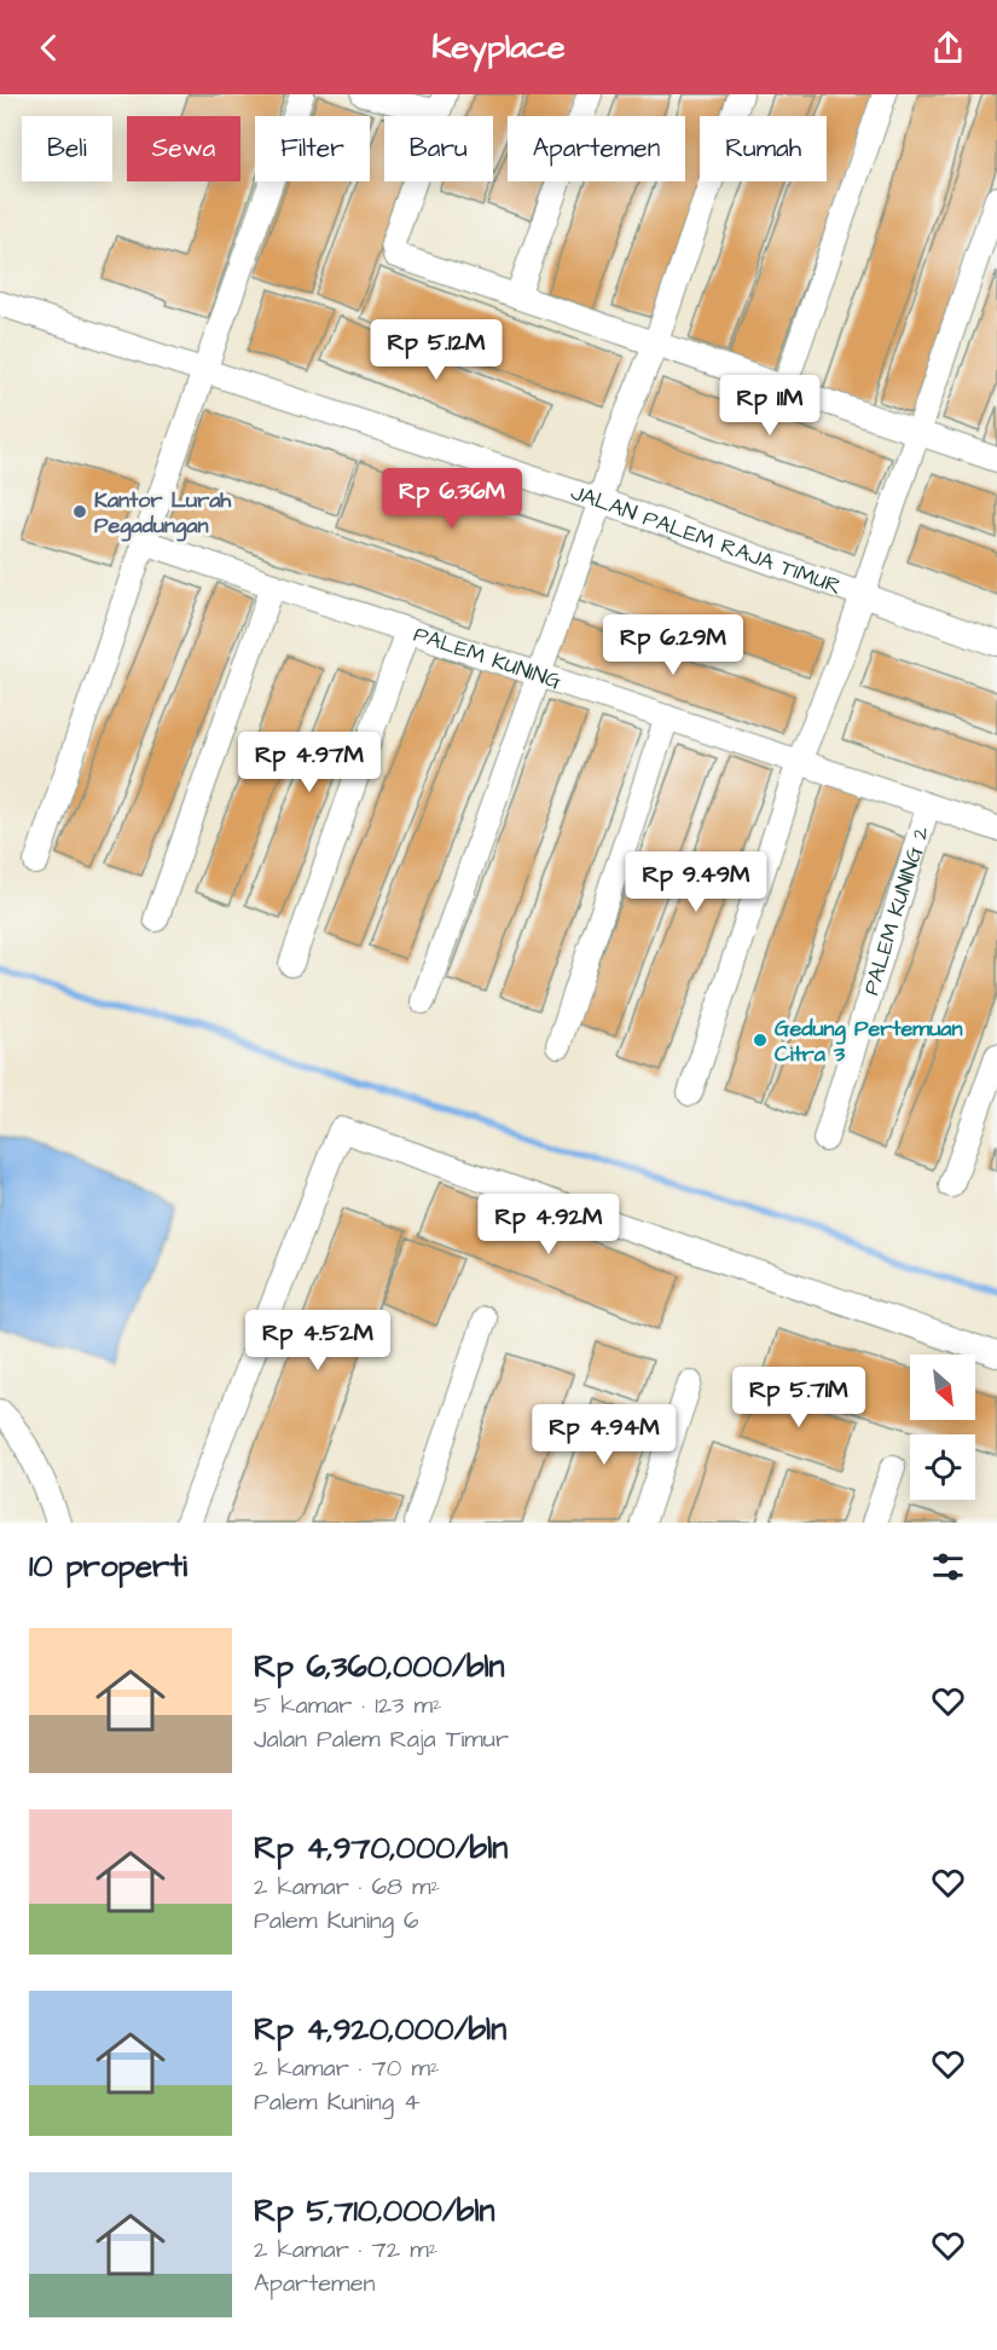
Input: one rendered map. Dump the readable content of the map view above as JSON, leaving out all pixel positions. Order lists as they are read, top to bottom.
{
  "streets": {
    "street": ["JALAN PALEM RAJA TIMUR", "PALEM KUNING", "PALEM KUNING 2"]
  },
  "crossings": [
    ["PALEM KUNING", "PALEM KUNING 2"]
  ],
  "places": ["Kantor Lurah Pegadungan", "Gedung Pertemuan Citra 3"],
  "north": "bottom right",
  "page": {
    "header": "Keyplace",
    "chip": [
      "Beli",
      "Sewa",
      "Filter",
      "Baru",
      "Apartemen",
      "Rumah"
    ],
    "price": [
      "Rp 5.12M",
      "Rp 11M",
      "Rp 6.36M",
      "Rp 6.29M",
      "Rp 4.97M",
      "Rp 9.49M",
      "Rp 4.92M",
      "Rp 4.52M",
      "Rp 5.71M",
      "Rp 4.94M"
    ],
    "heading": "10 properti",
    "list": [
      {
        "name": "Rp 6,360,000/bln",
        "note": "5 kamar · 123 m² · Jalan Palem Raja Timur"
      },
      {
        "name": "Rp 4,970,000/bln",
        "note": "2 kamar · 68 m² · Palem Kuning 6"
      },
      {
        "name": "Rp 4,920,000/bln",
        "note": "2 kamar · 70 m² · Palem Kuning 4"
      },
      {
        "name": "Rp 5,710,000/bln",
        "note": "2 kamar · 72 m² · Apartemen"
      }
    ]
  }
}
